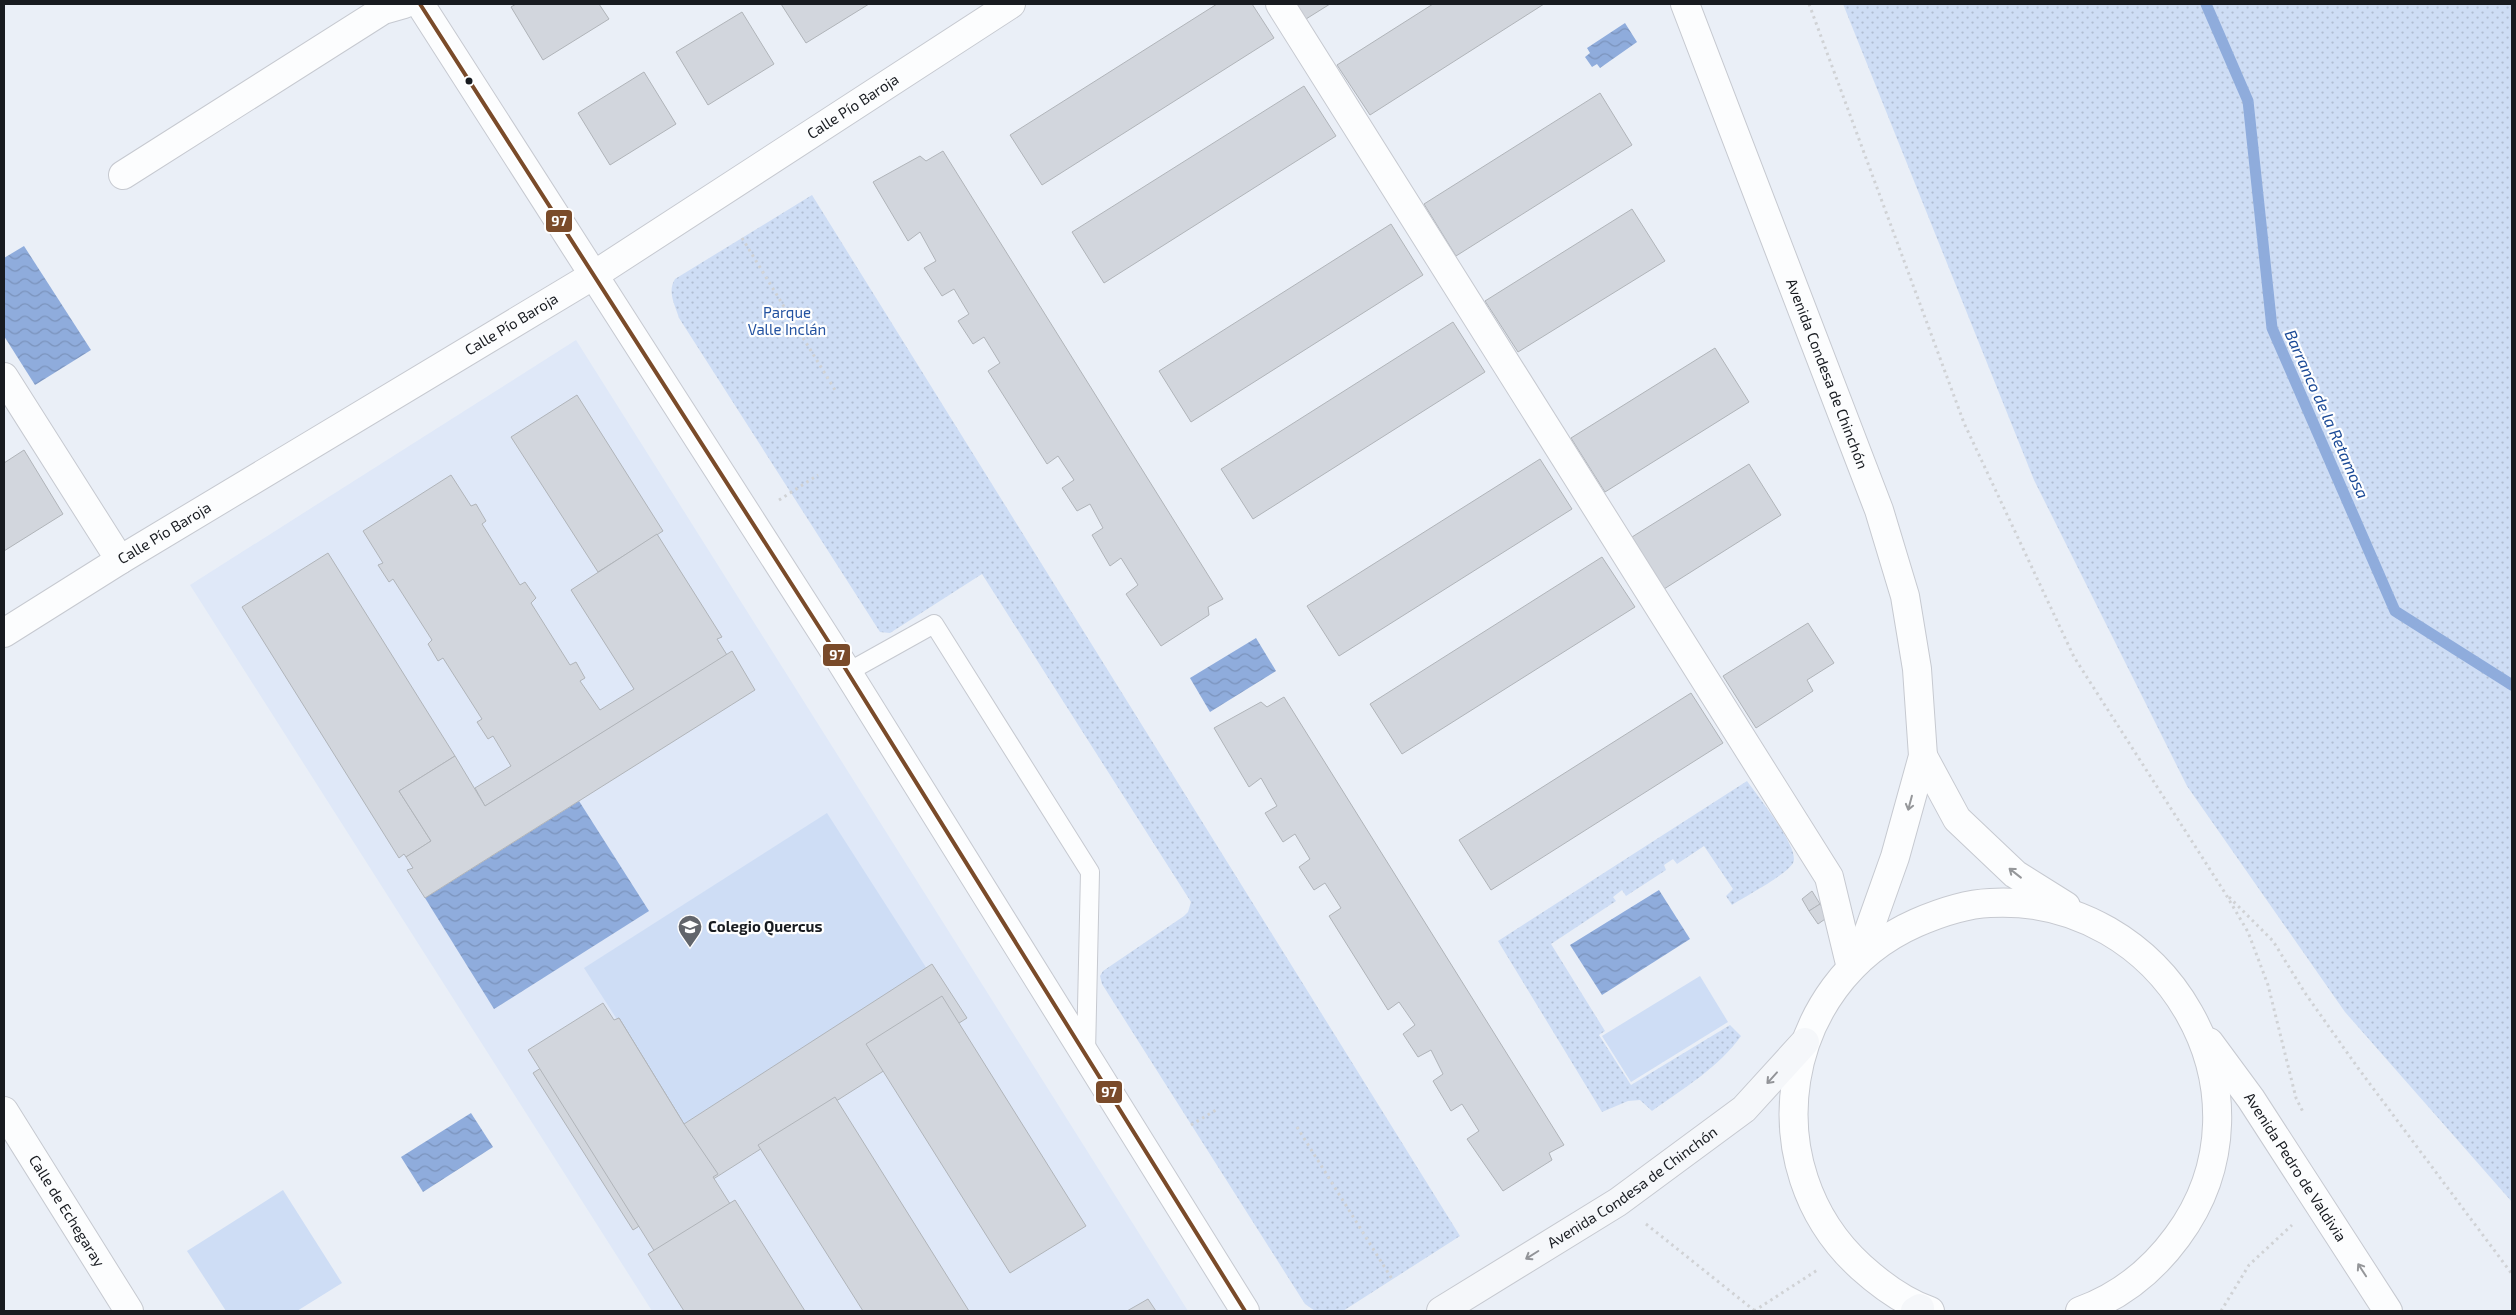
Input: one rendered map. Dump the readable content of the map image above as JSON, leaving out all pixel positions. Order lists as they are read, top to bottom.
{
  "streets": {
    "street": [
      "Calle Pío Baroja",
      "Avenida Condesa de Chinchón",
      "Avenida Pedro de Valdivia",
      "Calle de Echegaray"
    ]
  },
  "one_way": ["Avenida Pedro de Valdivia"],
  "water": ["Barranco de la Retamosa"],
  "parks": ["Parque Valle Inclán"],
  "places": {
    "school or university": ["Colegio Quercus"]
  },
  "lines": ["transit line 97"]
}
